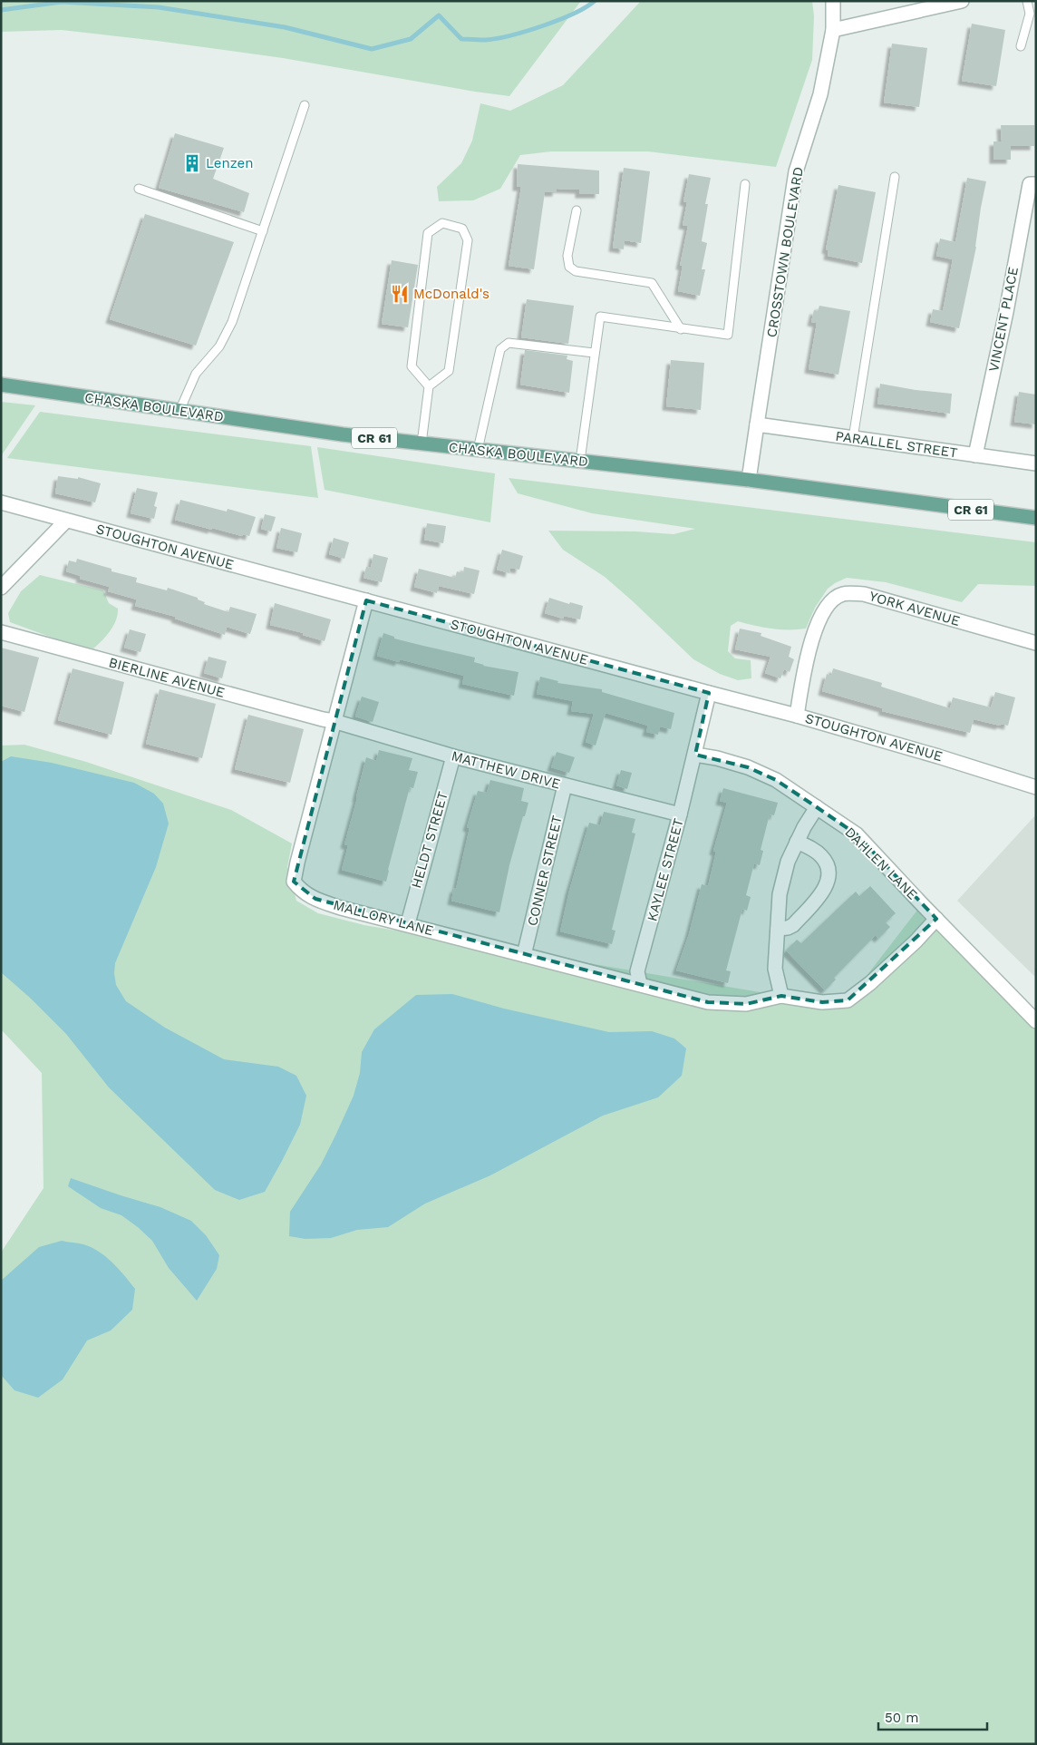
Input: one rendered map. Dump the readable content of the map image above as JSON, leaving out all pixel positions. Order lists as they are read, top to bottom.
{
  "streets": {
    "main road": ["CHASKA BOULEVARD", "CR 61"],
    "street": [
      "CROSSTOWN BOULEVARD",
      "VINCENT PLACE",
      "PARALLEL STREET",
      "STOUGHTON AVENUE",
      "YORK AVENUE",
      "BIERLINE AVENUE",
      "MATTHEW DRIVE",
      "HELDT STREET",
      "DAHLEN LANE",
      "KAYLEE STREET",
      "CONNER STREET",
      "MALLORY LANE"
    ]
  },
  "crossings": [
    ["CROSSTOWN BOULEVARD", "CHASKA BOULEVARD"],
    ["CROSSTOWN BOULEVARD", "PARALLEL STREET"],
    ["VINCENT PLACE", "PARALLEL STREET"],
    ["STOUGHTON AVENUE", "YORK AVENUE"],
    ["STOUGHTON AVENUE", "KAYLEE STREET"],
    ["BIERLINE AVENUE", "MATTHEW DRIVE"],
    ["BIERLINE AVENUE", "MALLORY LANE"],
    ["MATTHEW DRIVE", "HELDT STREET"],
    ["MATTHEW DRIVE", "KAYLEE STREET"],
    ["MATTHEW DRIVE", "CONNER STREET"],
    ["MATTHEW DRIVE", "MALLORY LANE"],
    ["HELDT STREET", "MALLORY LANE"],
    ["DAHLEN LANE", "KAYLEE STREET"],
    ["KAYLEE STREET", "MALLORY LANE"],
    ["CONNER STREET", "MALLORY LANE"]
  ],
  "places": {
    "building": ["Lenzen"],
    "restaurant": ["McDonald's"]
  },
  "scale_bar": "50 m"
}
